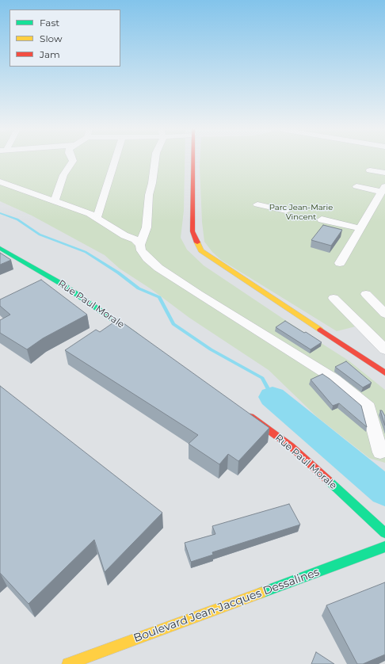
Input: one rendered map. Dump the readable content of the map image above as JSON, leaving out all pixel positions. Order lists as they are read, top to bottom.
{
  "streets": {
    "street": ["Rue Paul Morale", "Boulevard Jean-Jacques Dessalines"]
  },
  "parks": ["Parc Jean-Marie Vincent"],
  "legend": ["Fast", "Slow", "Jam"]
}
